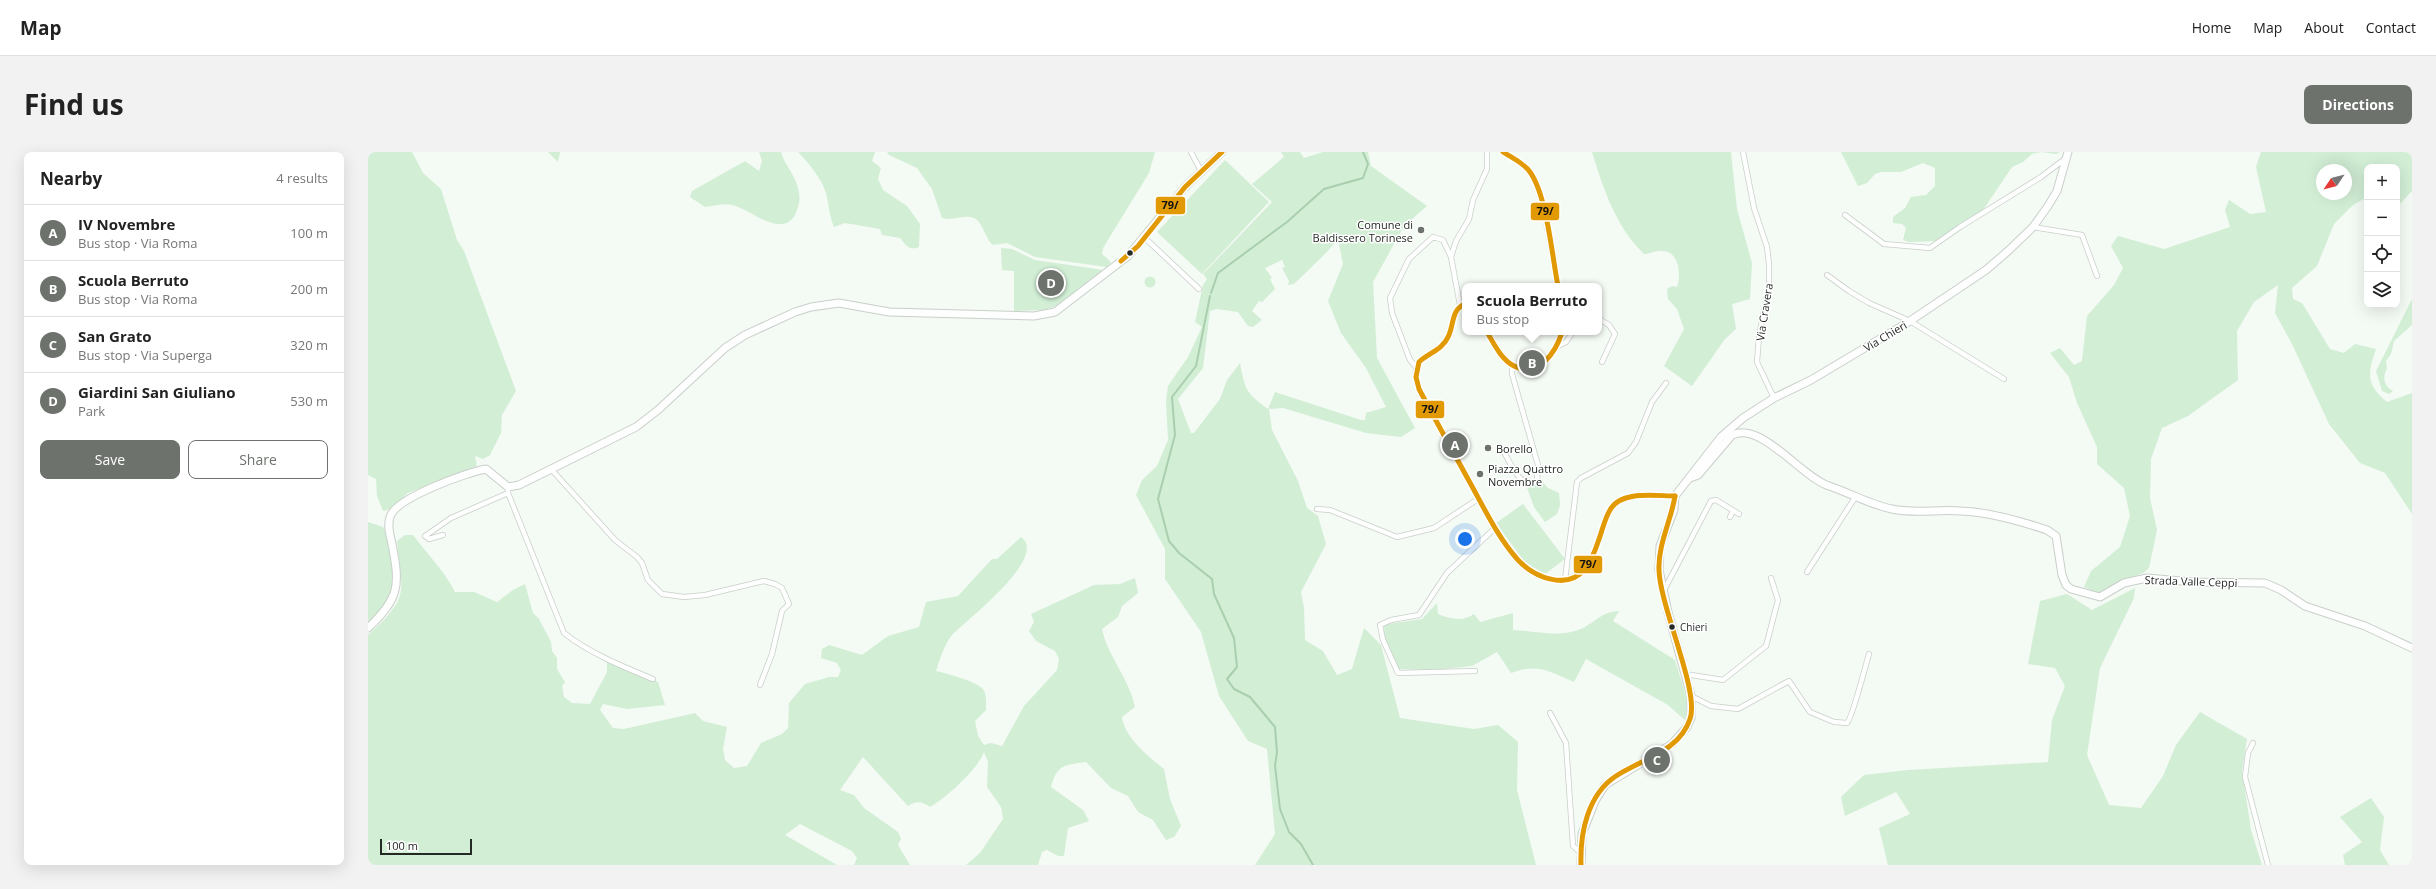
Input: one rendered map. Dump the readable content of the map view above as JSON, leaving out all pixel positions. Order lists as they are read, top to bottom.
{
  "streets": {
    "street": ["Via Cravera", "Via Chieri", "Strada Valle Ceppi"]
  },
  "crossings": [
    ["Via Cravera", "Via Chieri"],
    ["Via Chieri", "Strada Valle Ceppi"]
  ],
  "places": [
    "Comune di Baldissero Torinese",
    "Borello",
    "Piazza Quattro Novembre",
    "Chieri"
  ],
  "lines": ["transit line 79/"],
  "scale_bar": "100 m",
  "north": "bottom left",
  "page": {
    "header": "Map",
    "nav": [
      "Home",
      "Map",
      "About",
      "Contact"
    ],
    "title": "Find us",
    "buttons": [
      "Directions",
      ["Save", "Share"]
    ],
    "heading": ["Nearby", "4 results"],
    "map_buttons": ["+", "−"],
    "list": [
      {
        "mark": "A",
        "name": "IV Novembre",
        "note": "Bus stop · Via Roma",
        "value": "100 m"
      },
      {
        "mark": "B",
        "name": "Scuola Berruto",
        "note": "Bus stop · Via Roma",
        "value": "200 m"
      },
      {
        "mark": "C",
        "name": "San Grato",
        "note": "Bus stop · Via Superga",
        "value": "320 m"
      },
      {
        "mark": "D",
        "name": "Giardini San Giuliano",
        "note": "Park",
        "value": "530 m"
      }
    ],
    "pins": [
      "D",
      "B",
      "A",
      "C"
    ],
    "popup": ["Scuola Berruto", "Bus stop"],
    "scale": "100 m"
  }
}
